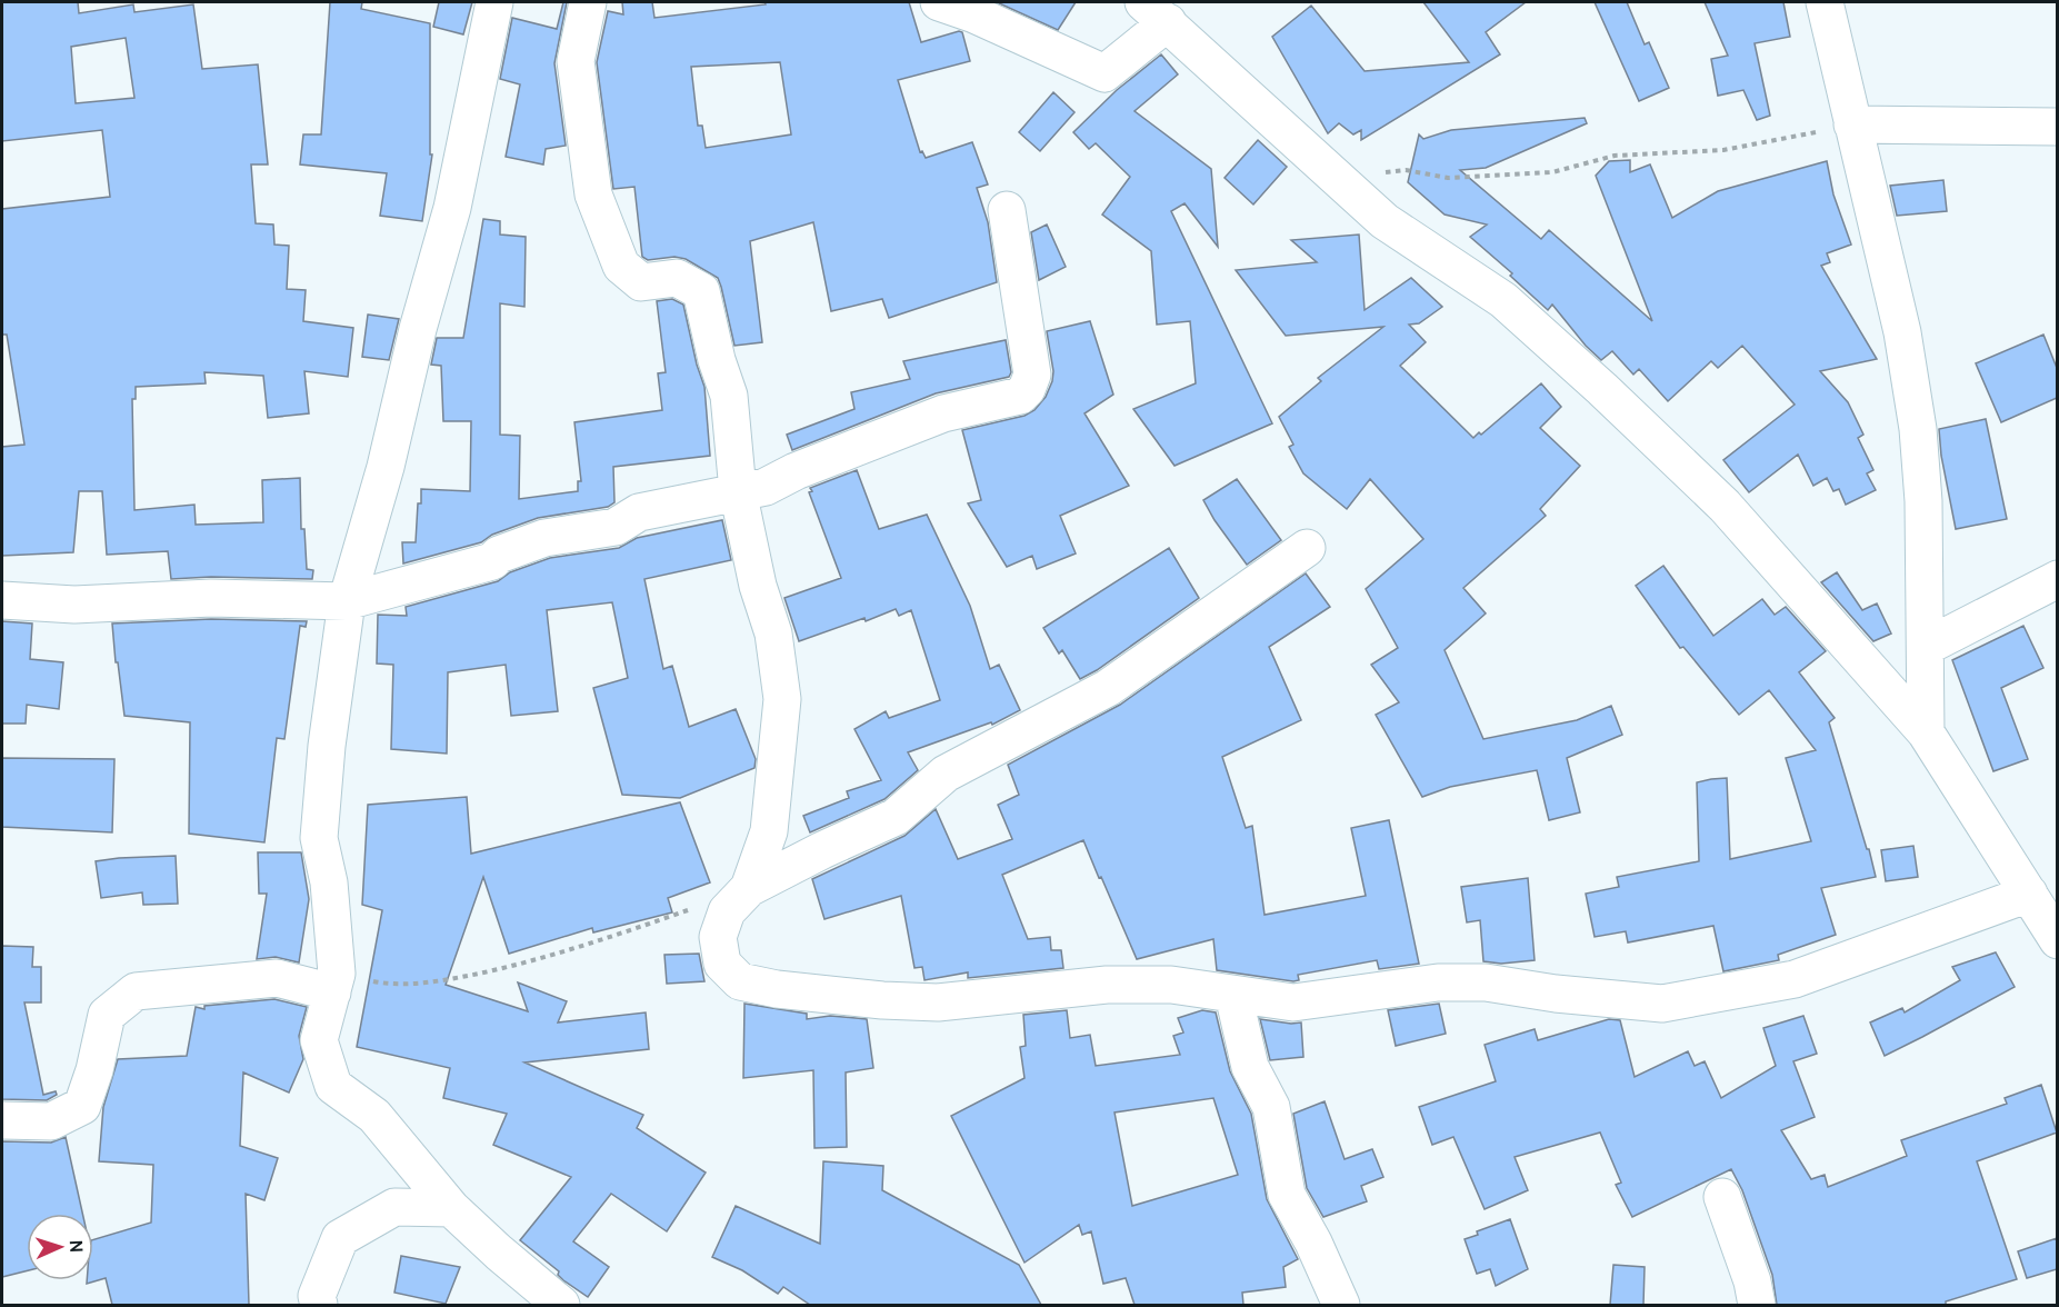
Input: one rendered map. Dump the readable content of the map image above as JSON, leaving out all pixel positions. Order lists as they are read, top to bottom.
{
  "north": "right"
}
